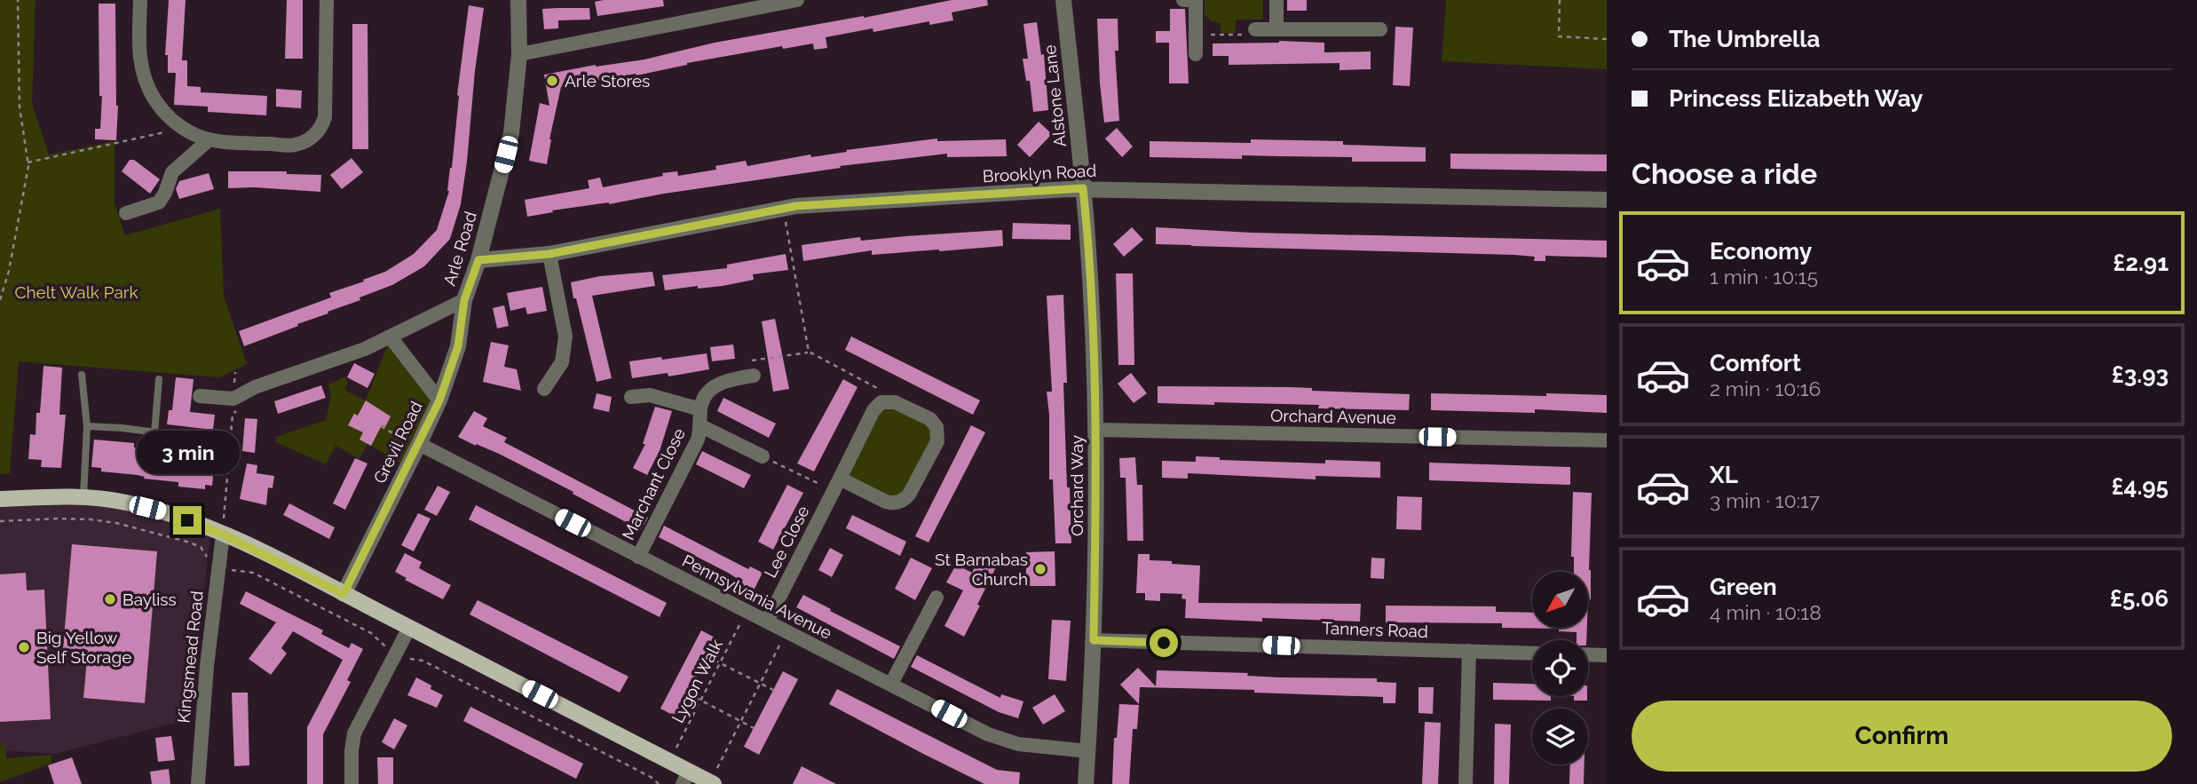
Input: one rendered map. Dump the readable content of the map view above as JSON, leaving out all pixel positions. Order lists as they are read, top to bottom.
{
  "streets": {
    "street": [
      "Alstone Lane",
      "Brooklyn Road",
      "Arle Road",
      "Orchard Avenue",
      "Grevil Road",
      "Marchant Close",
      "Orchard Way",
      "Lee Close",
      "Pennsylvania Avenue",
      "Tanners Road",
      "Kingsmead Road"
    ],
    "path": ["Lygon Walk"]
  },
  "crossings": [
    ["Alstone Lane", "Brooklyn Road"],
    ["Alstone Lane", "Orchard Way"],
    ["Brooklyn Road", "Arle Road"],
    ["Brooklyn Road", "Orchard Way"],
    ["Arle Road", "Grevil Road"],
    ["Orchard Avenue", "Orchard Way"],
    ["Grevil Road", "Pennsylvania Avenue"],
    ["Marchant Close", "Pennsylvania Avenue"],
    ["Orchard Way", "Pennsylvania Avenue"],
    ["Orchard Way", "Tanners Road"],
    ["Lee Close", "Pennsylvania Avenue"],
    ["Pennsylvania Avenue", "Lygon Walk"]
  ],
  "parks": ["Chelt Walk Park"],
  "places": [
    "Arle Stores",
    "St Barnabas Church",
    "Bayliss",
    "Big Yellow Self Storage"
  ],
  "north": "bottom left",
  "page": {
    "banner": ["The Umbrella", "Princess Elizabeth Way"],
    "heading": "Choose a ride",
    "list": [
      {
        "name": "Economy",
        "note": "1 min · 10:15",
        "value": "£2.91"
      },
      {
        "name": "Comfort",
        "note": "2 min · 10:16",
        "value": "£3.93"
      },
      {
        "name": "XL",
        "note": "3 min · 10:17",
        "value": "£4.95"
      },
      {
        "name": "Green",
        "note": "4 min · 10:18",
        "value": "£5.06"
      }
    ],
    "bubble": "3 min",
    "buttons": "Confirm"
  }
}
